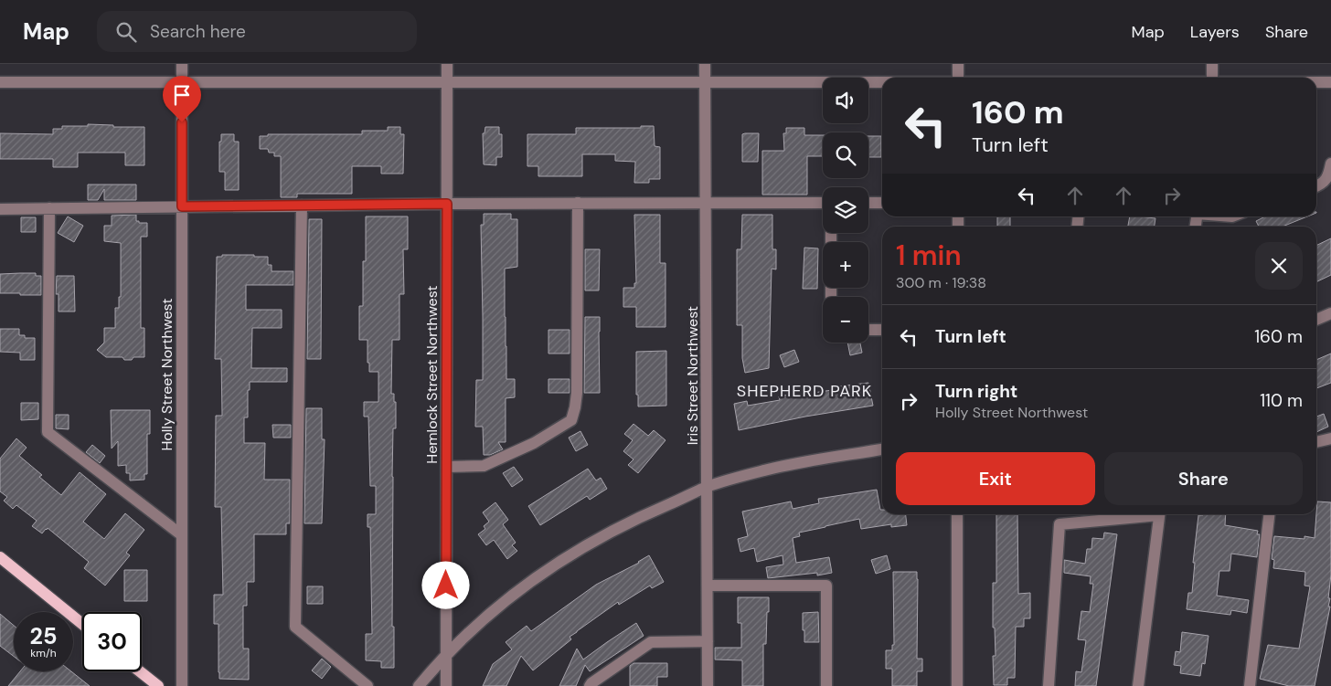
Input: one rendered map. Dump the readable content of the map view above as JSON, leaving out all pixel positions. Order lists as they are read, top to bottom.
{
  "streets": {
    "street": ["Holly Street Northwest", "Hemlock Street Northwest", "Iris Street Northwest"]
  },
  "districts": ["SHEPHERD PARK"],
  "page": {
    "header": "Map",
    "search": "Search here",
    "nav": ["Map", "Layers", "Share"],
    "map_buttons": ["+", "−"],
    "turn": ["160 m", "Turn left"],
    "heading": ["1 min", "300 m · 19:38"],
    "list": [
      {
        "name": "Turn left",
        "value": "160 m"
      },
      {
        "name": "Turn right",
        "note": "Holly Street Northwest",
        "value": "110 m"
      }
    ],
    "buttons": ["Exit", "Share"],
    "speed": "25 km/h",
    "limit": "30"
  }
}
